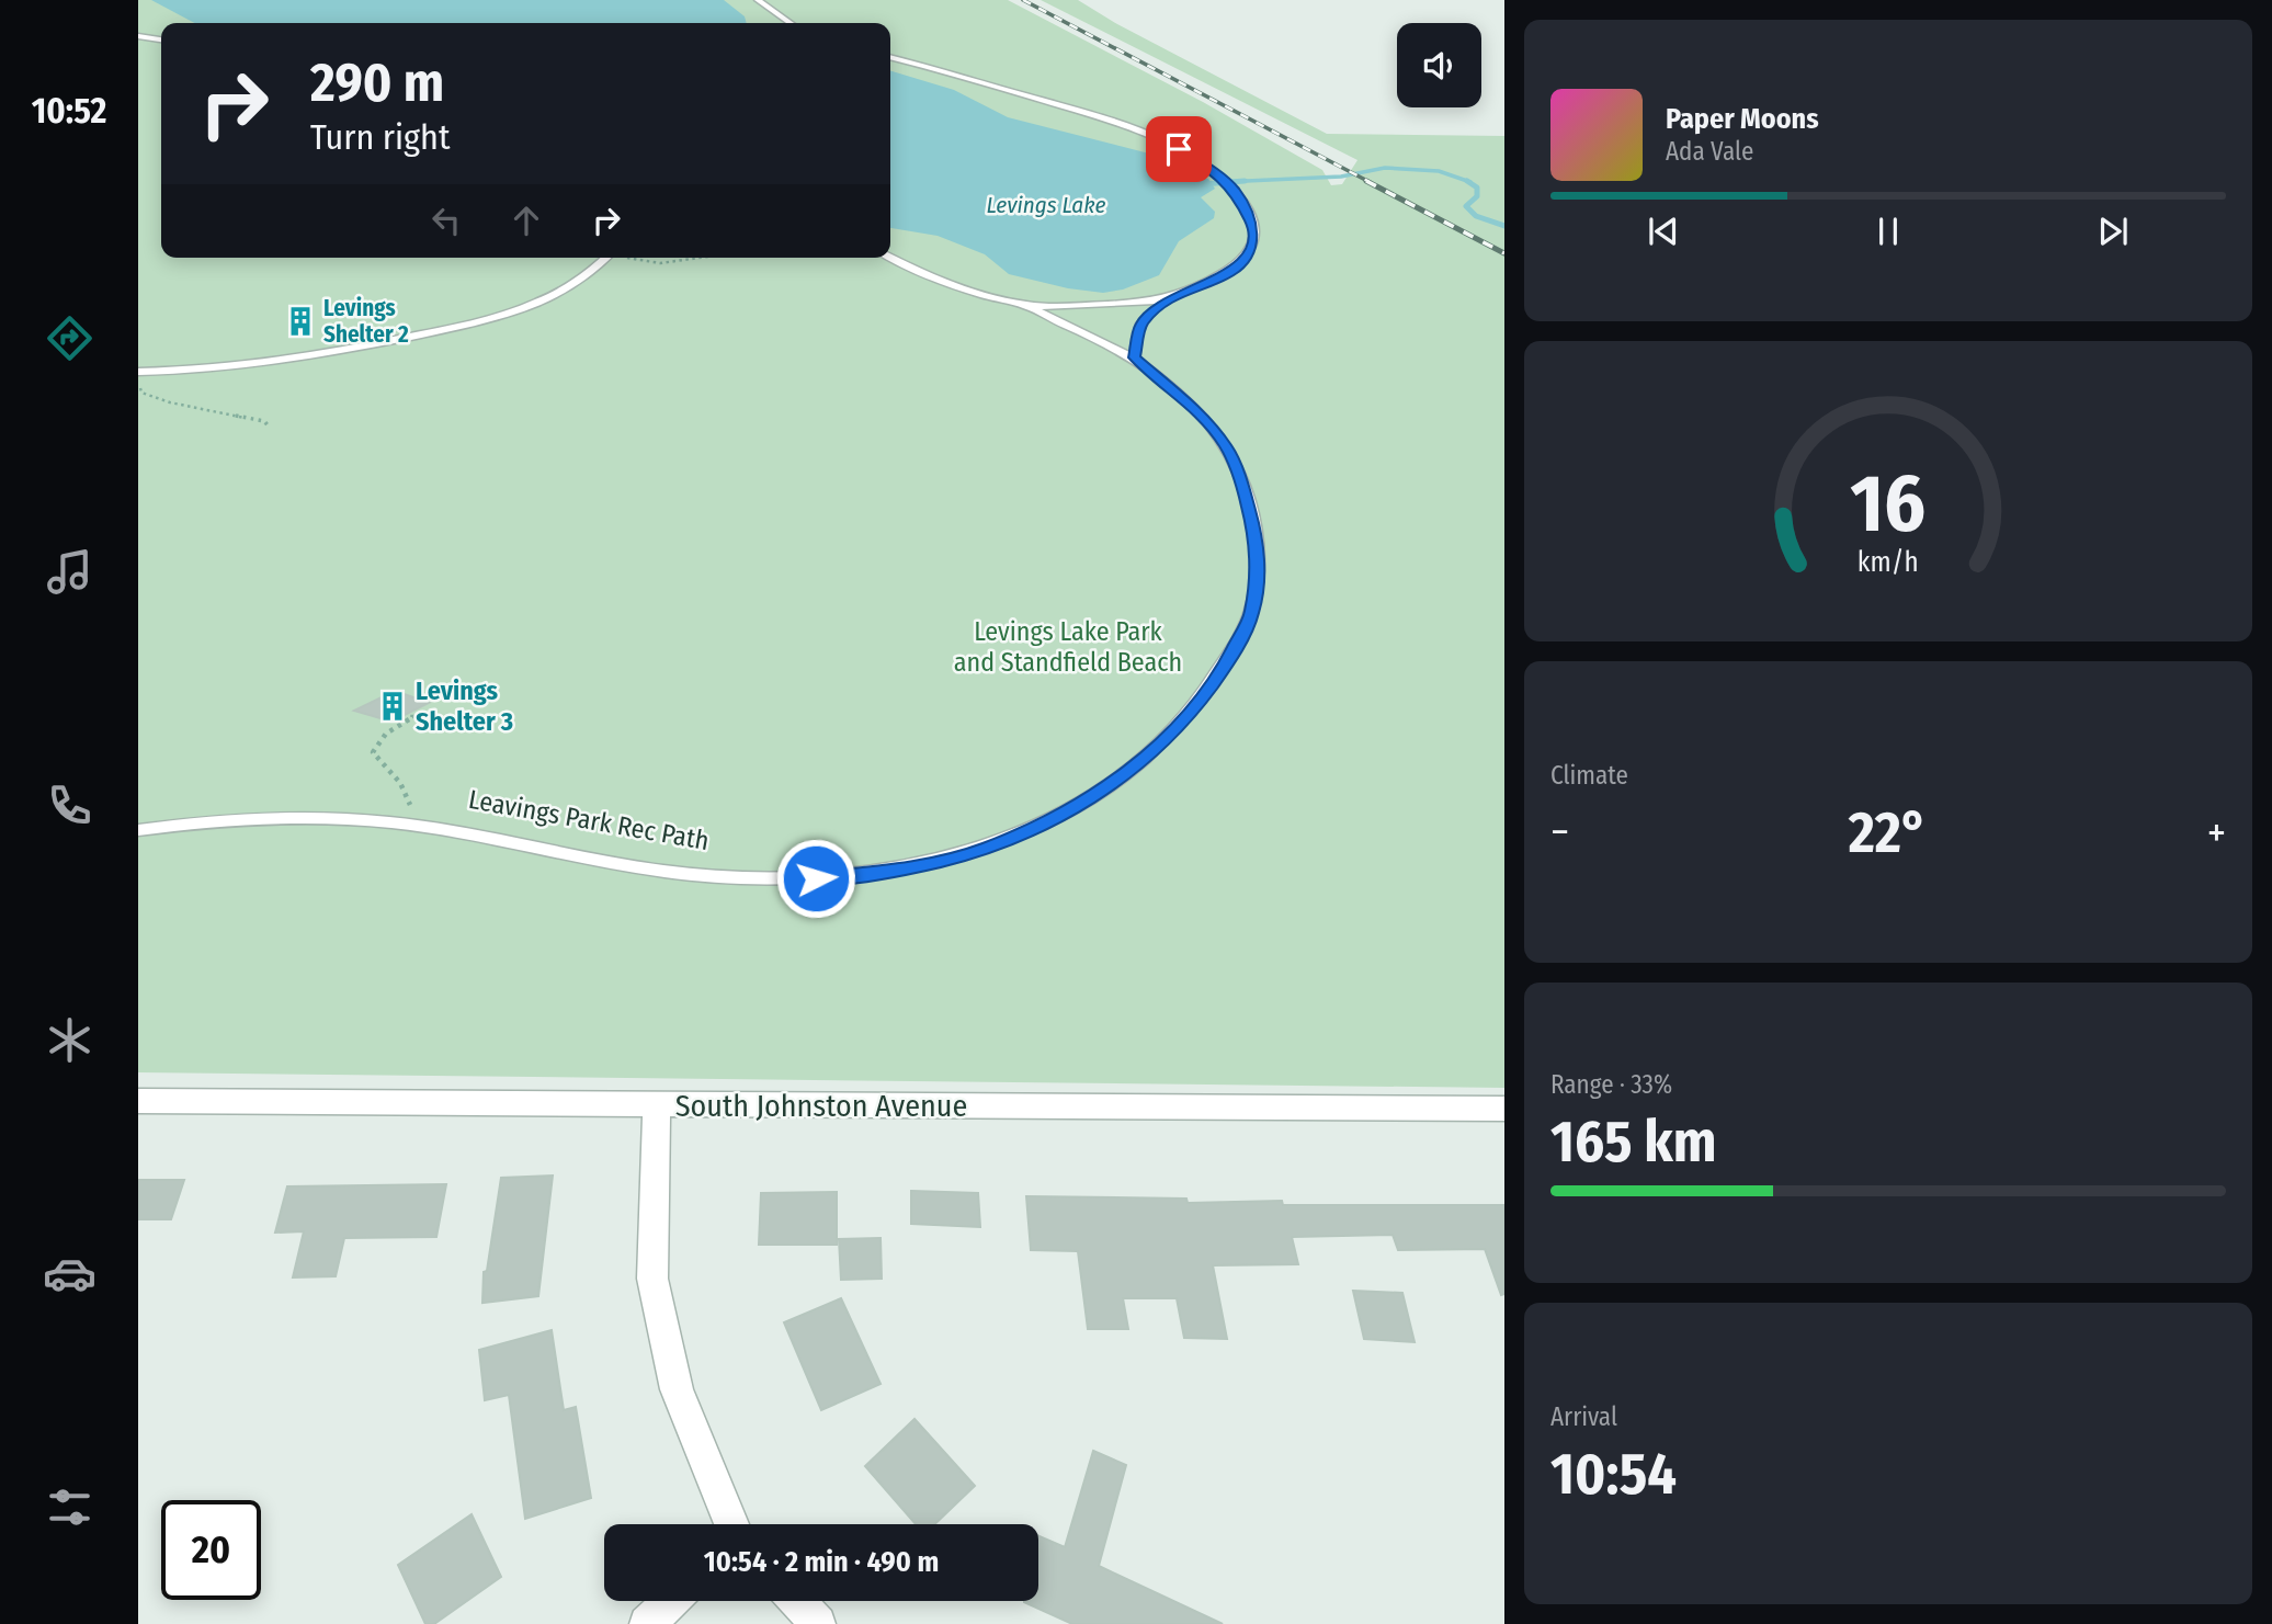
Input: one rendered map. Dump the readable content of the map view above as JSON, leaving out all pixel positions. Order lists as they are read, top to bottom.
{
  "streets": {
    "street": ["South Johnston Avenue"]
  },
  "water": ["Levings Lake"],
  "parks": ["Levings Lake Park and Standfield Beach"],
  "places": {
    "building": ["Levings Shelter 2", "Levings Shelter 3"]
  },
  "page": {
    "tabs": "10:52",
    "turn": ["290 m", "Turn right"],
    "song": ["Paper Moons", "Ada Vale"],
    "tile": [
      "Climate",
      ["Range · 33%", "165 km"],
      ["Arrival", "10:54"]
    ],
    "heat": ["−", "22°", "+"],
    "limit": "20",
    "trip": "10:54 · 2 min · 490 m",
    "gauge": ["16", "km/h"]
  }
}
